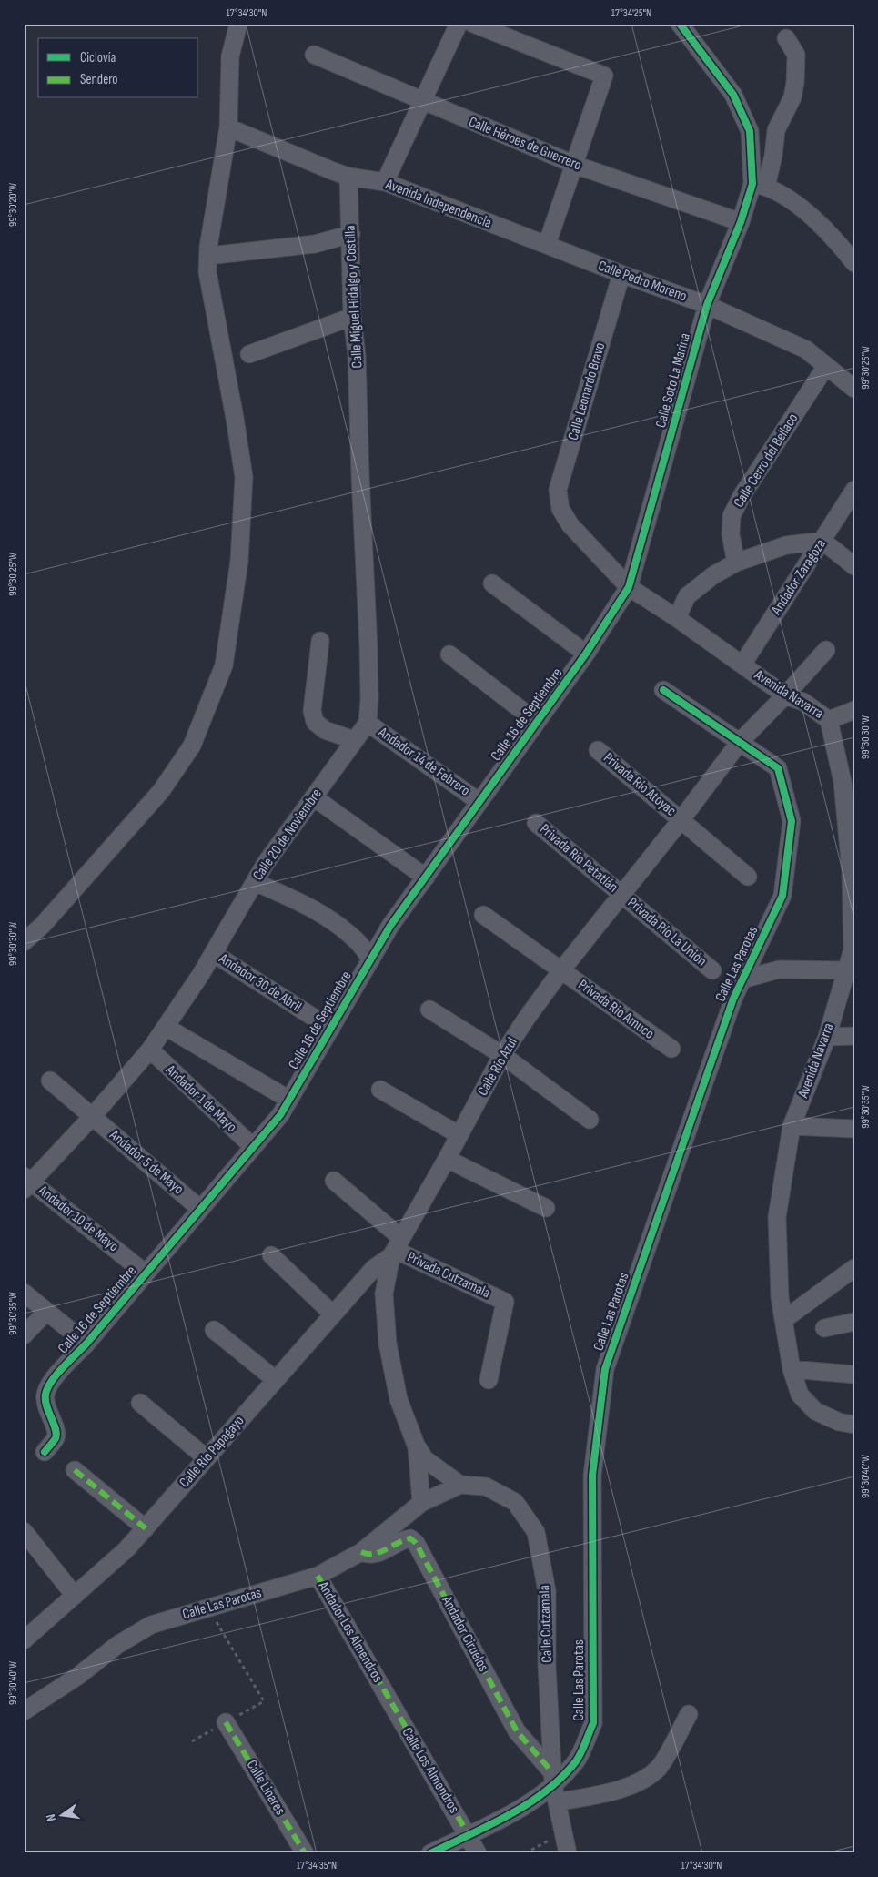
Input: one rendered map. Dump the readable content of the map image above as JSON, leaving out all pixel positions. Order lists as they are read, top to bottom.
{
  "streets": {
    "street": [
      "Calle Héroes de Guerrero",
      "Avenida Independencia",
      "Calle Pedro Moreno",
      "Calle Miguel Hidalgo y Costilla",
      "Calle Soto La Marina",
      "Calle Leonardo Bravo",
      "Calle Cerro del Bellaco",
      "Andador Zaragoza",
      "Avenida Navarra",
      "Calle 16 de Septiembre",
      "Andador 14 de Febrero",
      "Privada Río Atoyac",
      "Calle 20 de Noviembre",
      "Privada Río Petatlán",
      "Privada Río La Unión",
      "Calle Las Parotas",
      "Andador 30 de Abril",
      "Privada Río Amuco",
      "Calle Río Azul",
      "Andador 1 de Mayo",
      "Andador 5 de Mayo",
      "Andador 10 de Mayo",
      "Privada Cutzamala",
      "Calle Río Papagayo",
      "Calle Cutzamala",
      "Andador Los Almendros",
      "Andador Ciruelos",
      "Calle Los Almendros",
      "Calle Linares"
    ]
  },
  "crossings": [
    ["Calle Héroes de Guerrero", "Calle Soto La Marina"],
    ["Avenida Independencia", "Calle Pedro Moreno"],
    ["Avenida Independencia", "Calle Miguel Hidalgo y Costilla"],
    ["Calle Pedro Moreno", "Calle Soto La Marina"],
    ["Calle Pedro Moreno", "Calle Leonardo Bravo"],
    ["Calle Pedro Moreno", "Calle Cerro del Bellaco"],
    ["Calle Miguel Hidalgo y Costilla", "Andador 14 de Febrero"],
    ["Calle Miguel Hidalgo y Costilla", "Calle 20 de Noviembre"],
    ["Calle Soto La Marina", "Calle Leonardo Bravo"],
    ["Calle Soto La Marina", "Calle 16 de Septiembre"],
    ["Calle Leonardo Bravo", "Calle 16 de Septiembre"],
    ["Andador Zaragoza", "Avenida Navarra"],
    ["Avenida Navarra", "Calle Río Azul"],
    ["Calle 16 de Septiembre", "Andador 14 de Febrero"],
    ["Calle 16 de Septiembre", "Andador 30 de Abril"],
    ["Calle 16 de Septiembre", "Andador 1 de Mayo"],
    ["Calle 16 de Septiembre", "Andador 5 de Mayo"],
    ["Calle 16 de Septiembre", "Andador 10 de Mayo"],
    ["Andador 14 de Febrero", "Calle 20 de Noviembre"],
    ["Privada Río Atoyac", "Calle Río Azul"],
    ["Calle 20 de Noviembre", "Andador 30 de Abril"],
    ["Calle 20 de Noviembre", "Andador 1 de Mayo"],
    ["Calle 20 de Noviembre", "Andador 5 de Mayo"],
    ["Calle 20 de Noviembre", "Andador 10 de Mayo"],
    ["Privada Río Petatlán", "Privada Río La Unión"],
    ["Privada Río Petatlán", "Calle Río Azul"],
    ["Privada Río La Unión", "Calle Río Azul"],
    ["Calle Las Parotas", "Calle Río Azul"],
    ["Calle Las Parotas", "Calle Cutzamala"],
    ["Calle Las Parotas", "Andador Los Almendros"],
    ["Calle Las Parotas", "Andador Ciruelos"],
    ["Calle Las Parotas", "Calle Los Almendros"],
    ["Privada Río Amuco", "Calle Río Azul"],
    ["Calle Río Azul", "Privada Cutzamala"],
    ["Calle Río Azul", "Calle Río Papagayo"],
    ["Calle Río Azul", "Calle Cutzamala"],
    ["Privada Cutzamala", "Calle Río Papagayo"],
    ["Calle Cutzamala", "Andador Ciruelos"],
    ["Andador Los Almendros", "Calle Los Almendros"]
  ],
  "legend": ["Ciclovía", "Sendero"],
  "north": "left",
  "coordinates": [
    "17°34'30\"N",
    "17°34'25\"N",
    "99°30'20\"W",
    "99°30'25\"W",
    "99°30'30\"W",
    "99°30'35\"W",
    "99°30'40\"W",
    "17°34'35\"N"
  ]
}
